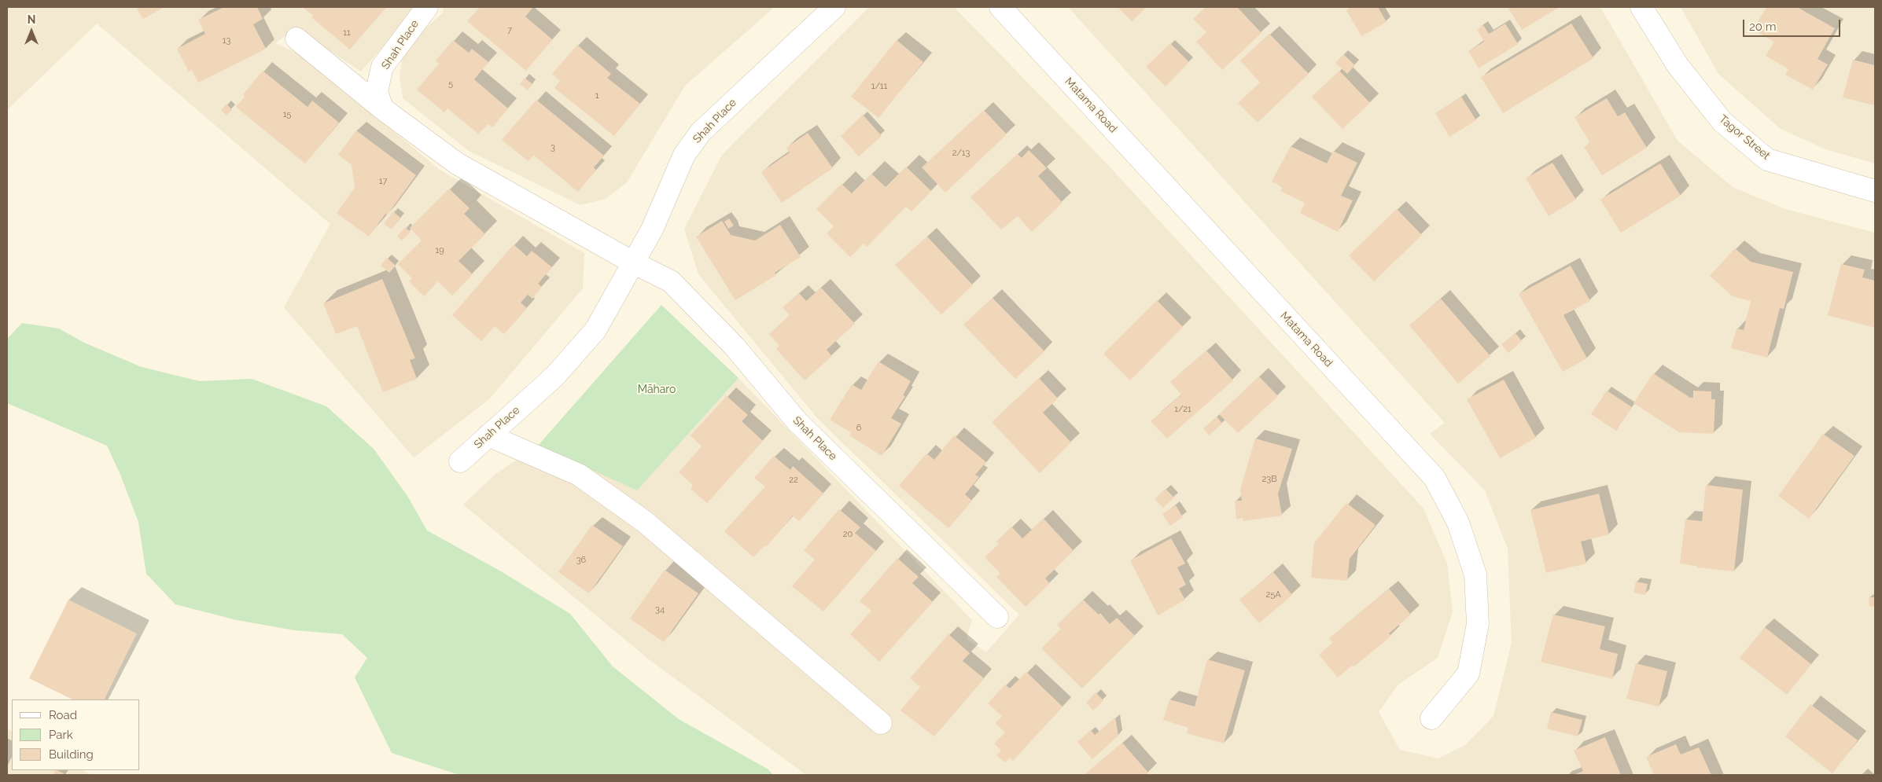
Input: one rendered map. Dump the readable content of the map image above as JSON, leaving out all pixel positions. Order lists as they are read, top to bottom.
{
  "streets": {
    "street": ["Shah Place", "Matama Road", "Tagor Street"]
  },
  "parks": ["Māharo"],
  "house_numbers": [
    "7",
    "11",
    "13",
    "5",
    "1/11",
    "1",
    "15",
    "3",
    "2/13",
    "17",
    "19",
    "1/21",
    "6",
    "23B",
    "22",
    "20",
    "36",
    "25A",
    "34"
  ],
  "legend": ["Road", "Park", "Building"],
  "scale_bar": "20 m",
  "north": "top"
}
